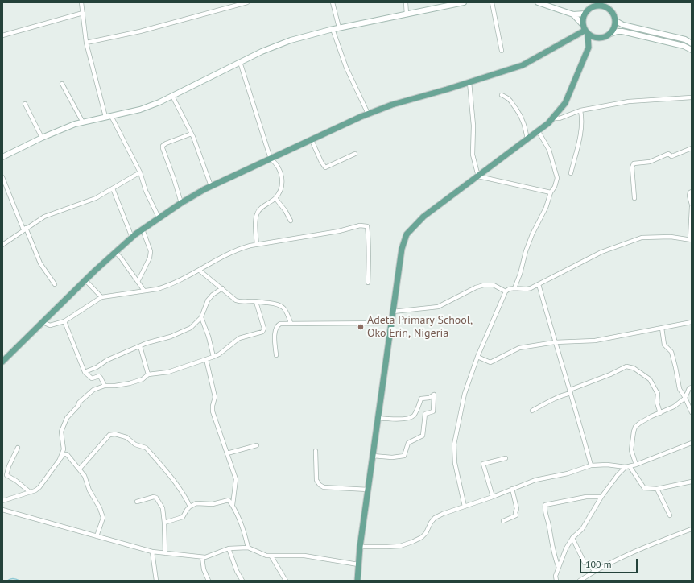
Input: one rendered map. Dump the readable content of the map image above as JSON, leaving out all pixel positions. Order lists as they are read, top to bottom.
{
  "places": ["Adeta Primary School, Oko Erin, Nigeria"],
  "scale_bar": "100 m"
}
